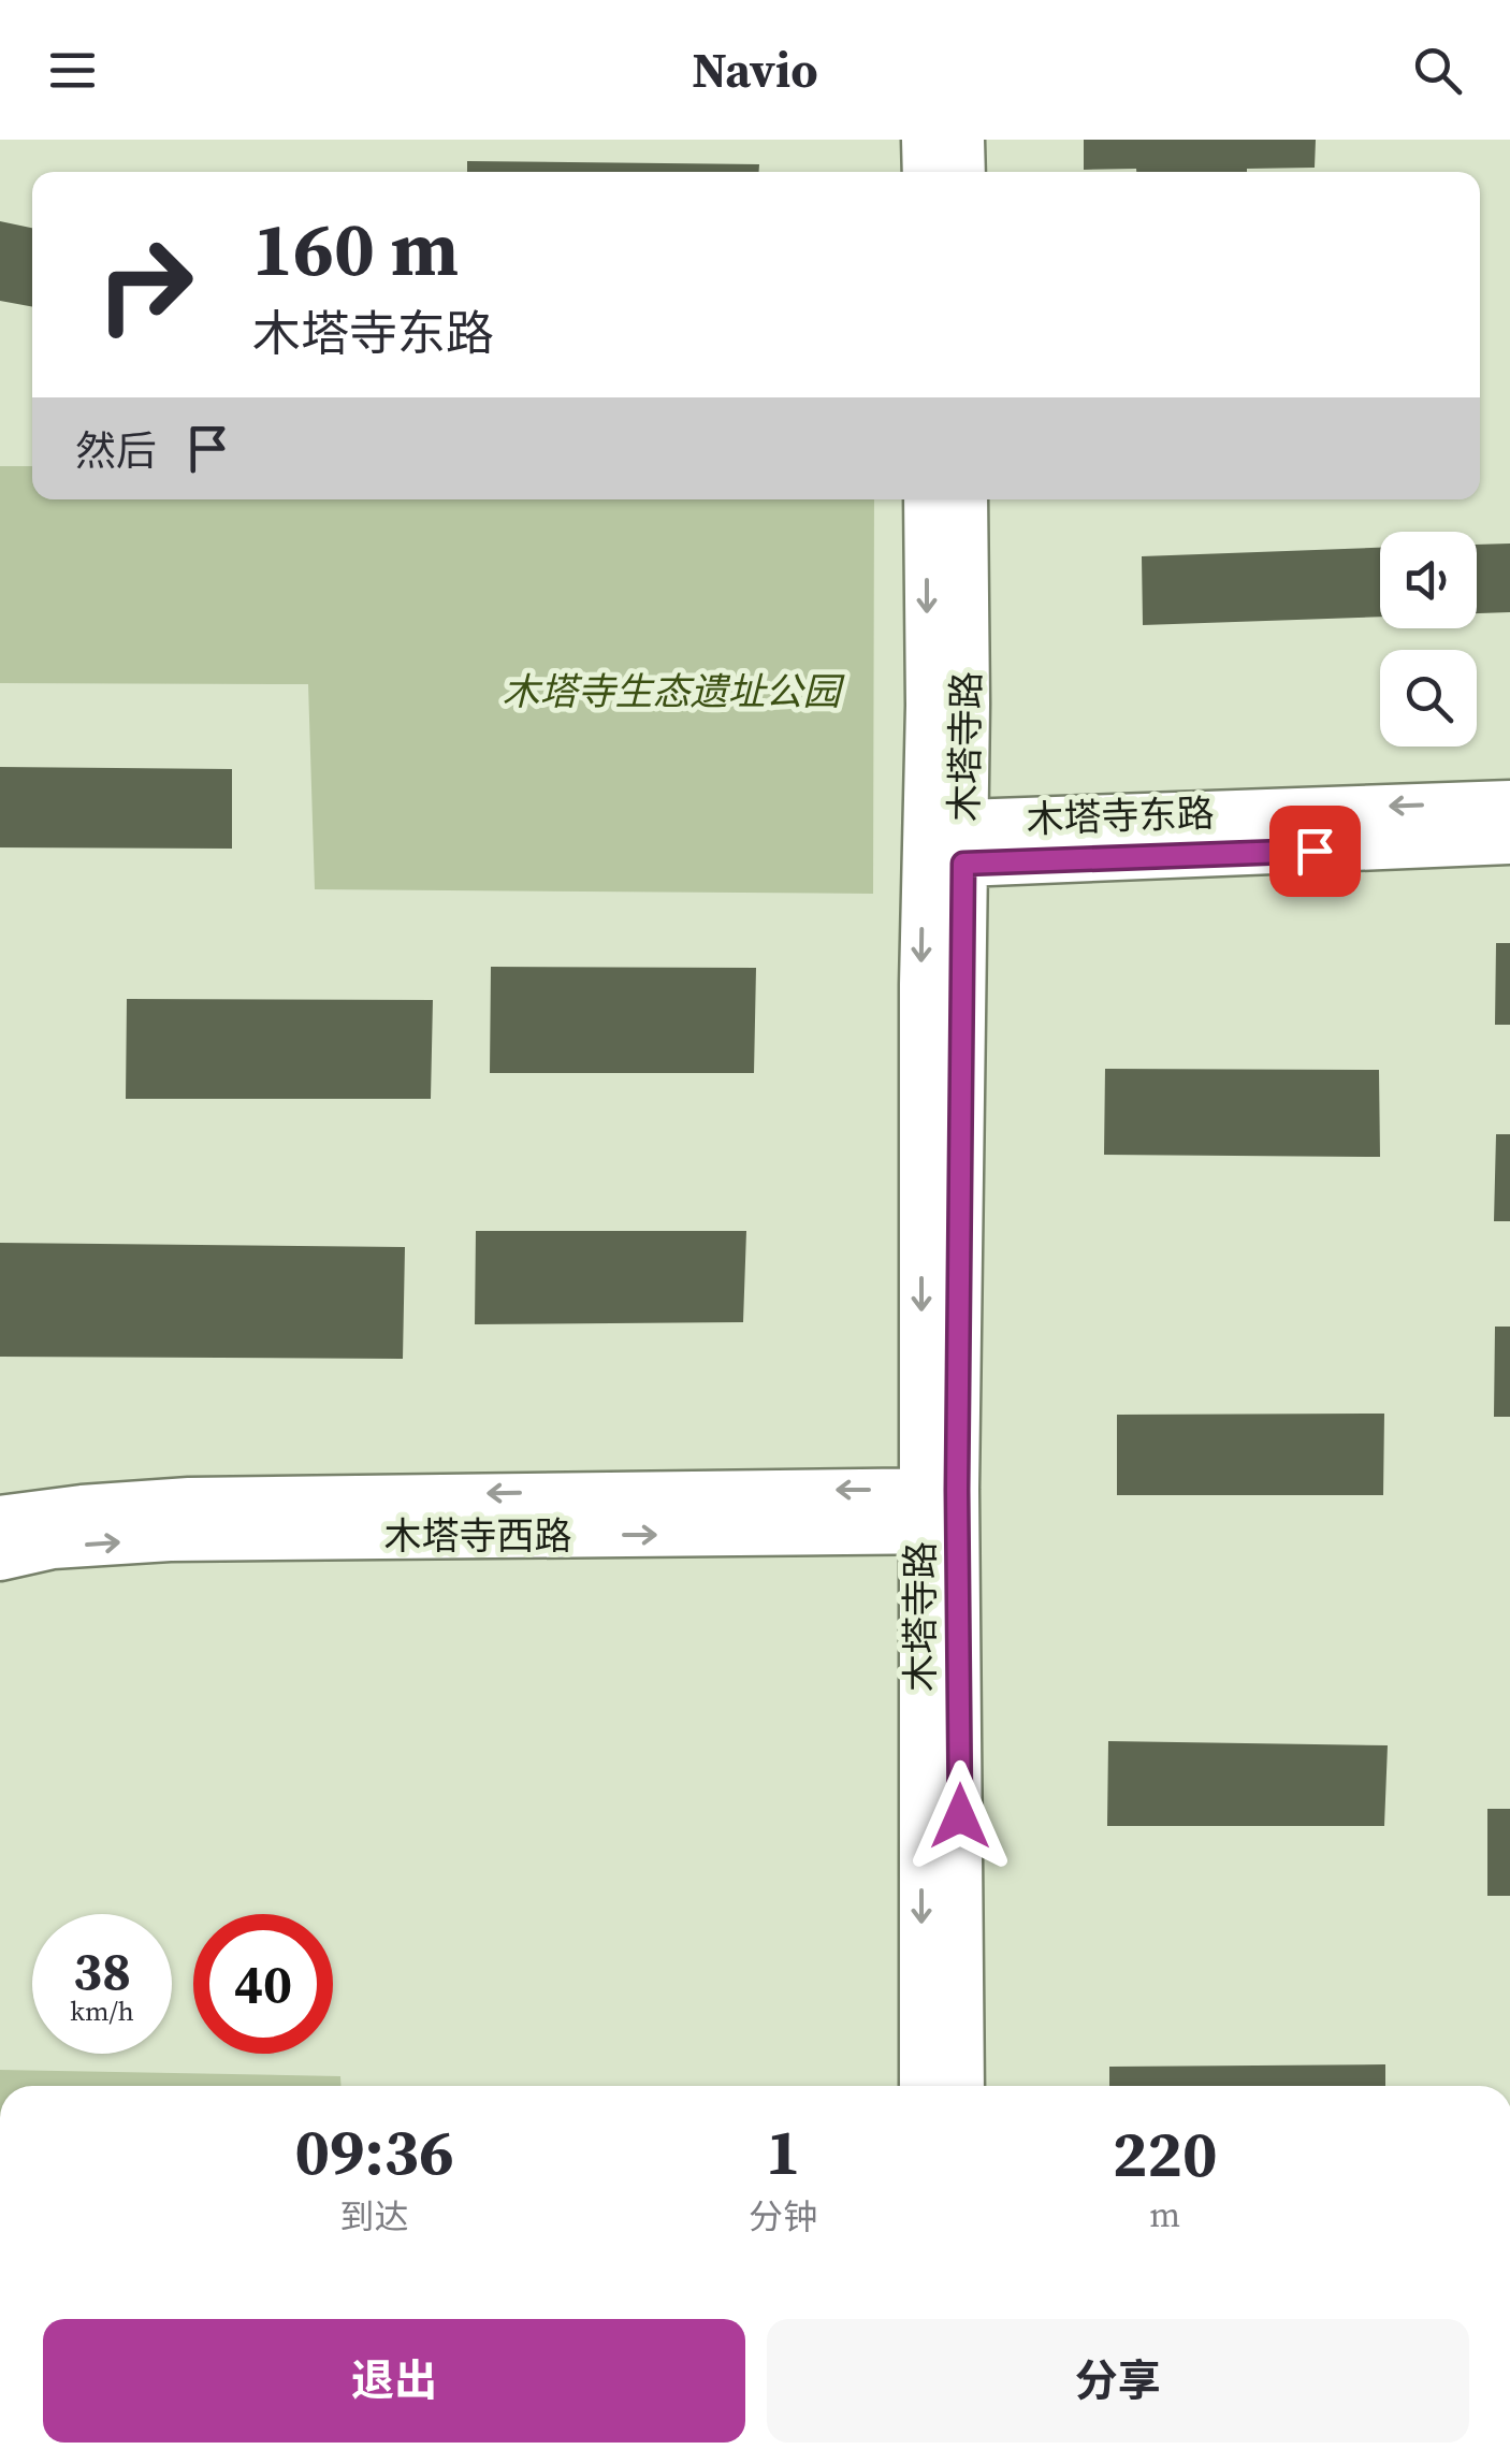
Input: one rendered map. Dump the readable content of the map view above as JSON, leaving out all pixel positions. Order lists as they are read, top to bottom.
{
  "streets": {
    "street": ["木塔寺路", "木塔寺东路", "木塔寺西路"]
  },
  "crossings": [
    ["木塔寺路", "木塔寺东路"],
    ["木塔寺路", "木塔寺西路"]
  ],
  "parks": ["木塔寺生态遗址公园"],
  "page": {
    "header": "Navio",
    "turn": ["160 m", "木塔寺东路"],
    "then": "然后",
    "speed": "38 km/h",
    "limit": "40",
    "eta": [
      "09:36",
      "到达",
      "1",
      "分钟",
      "220",
      "m"
    ],
    "buttons": ["退出", "分享"]
  }
}
